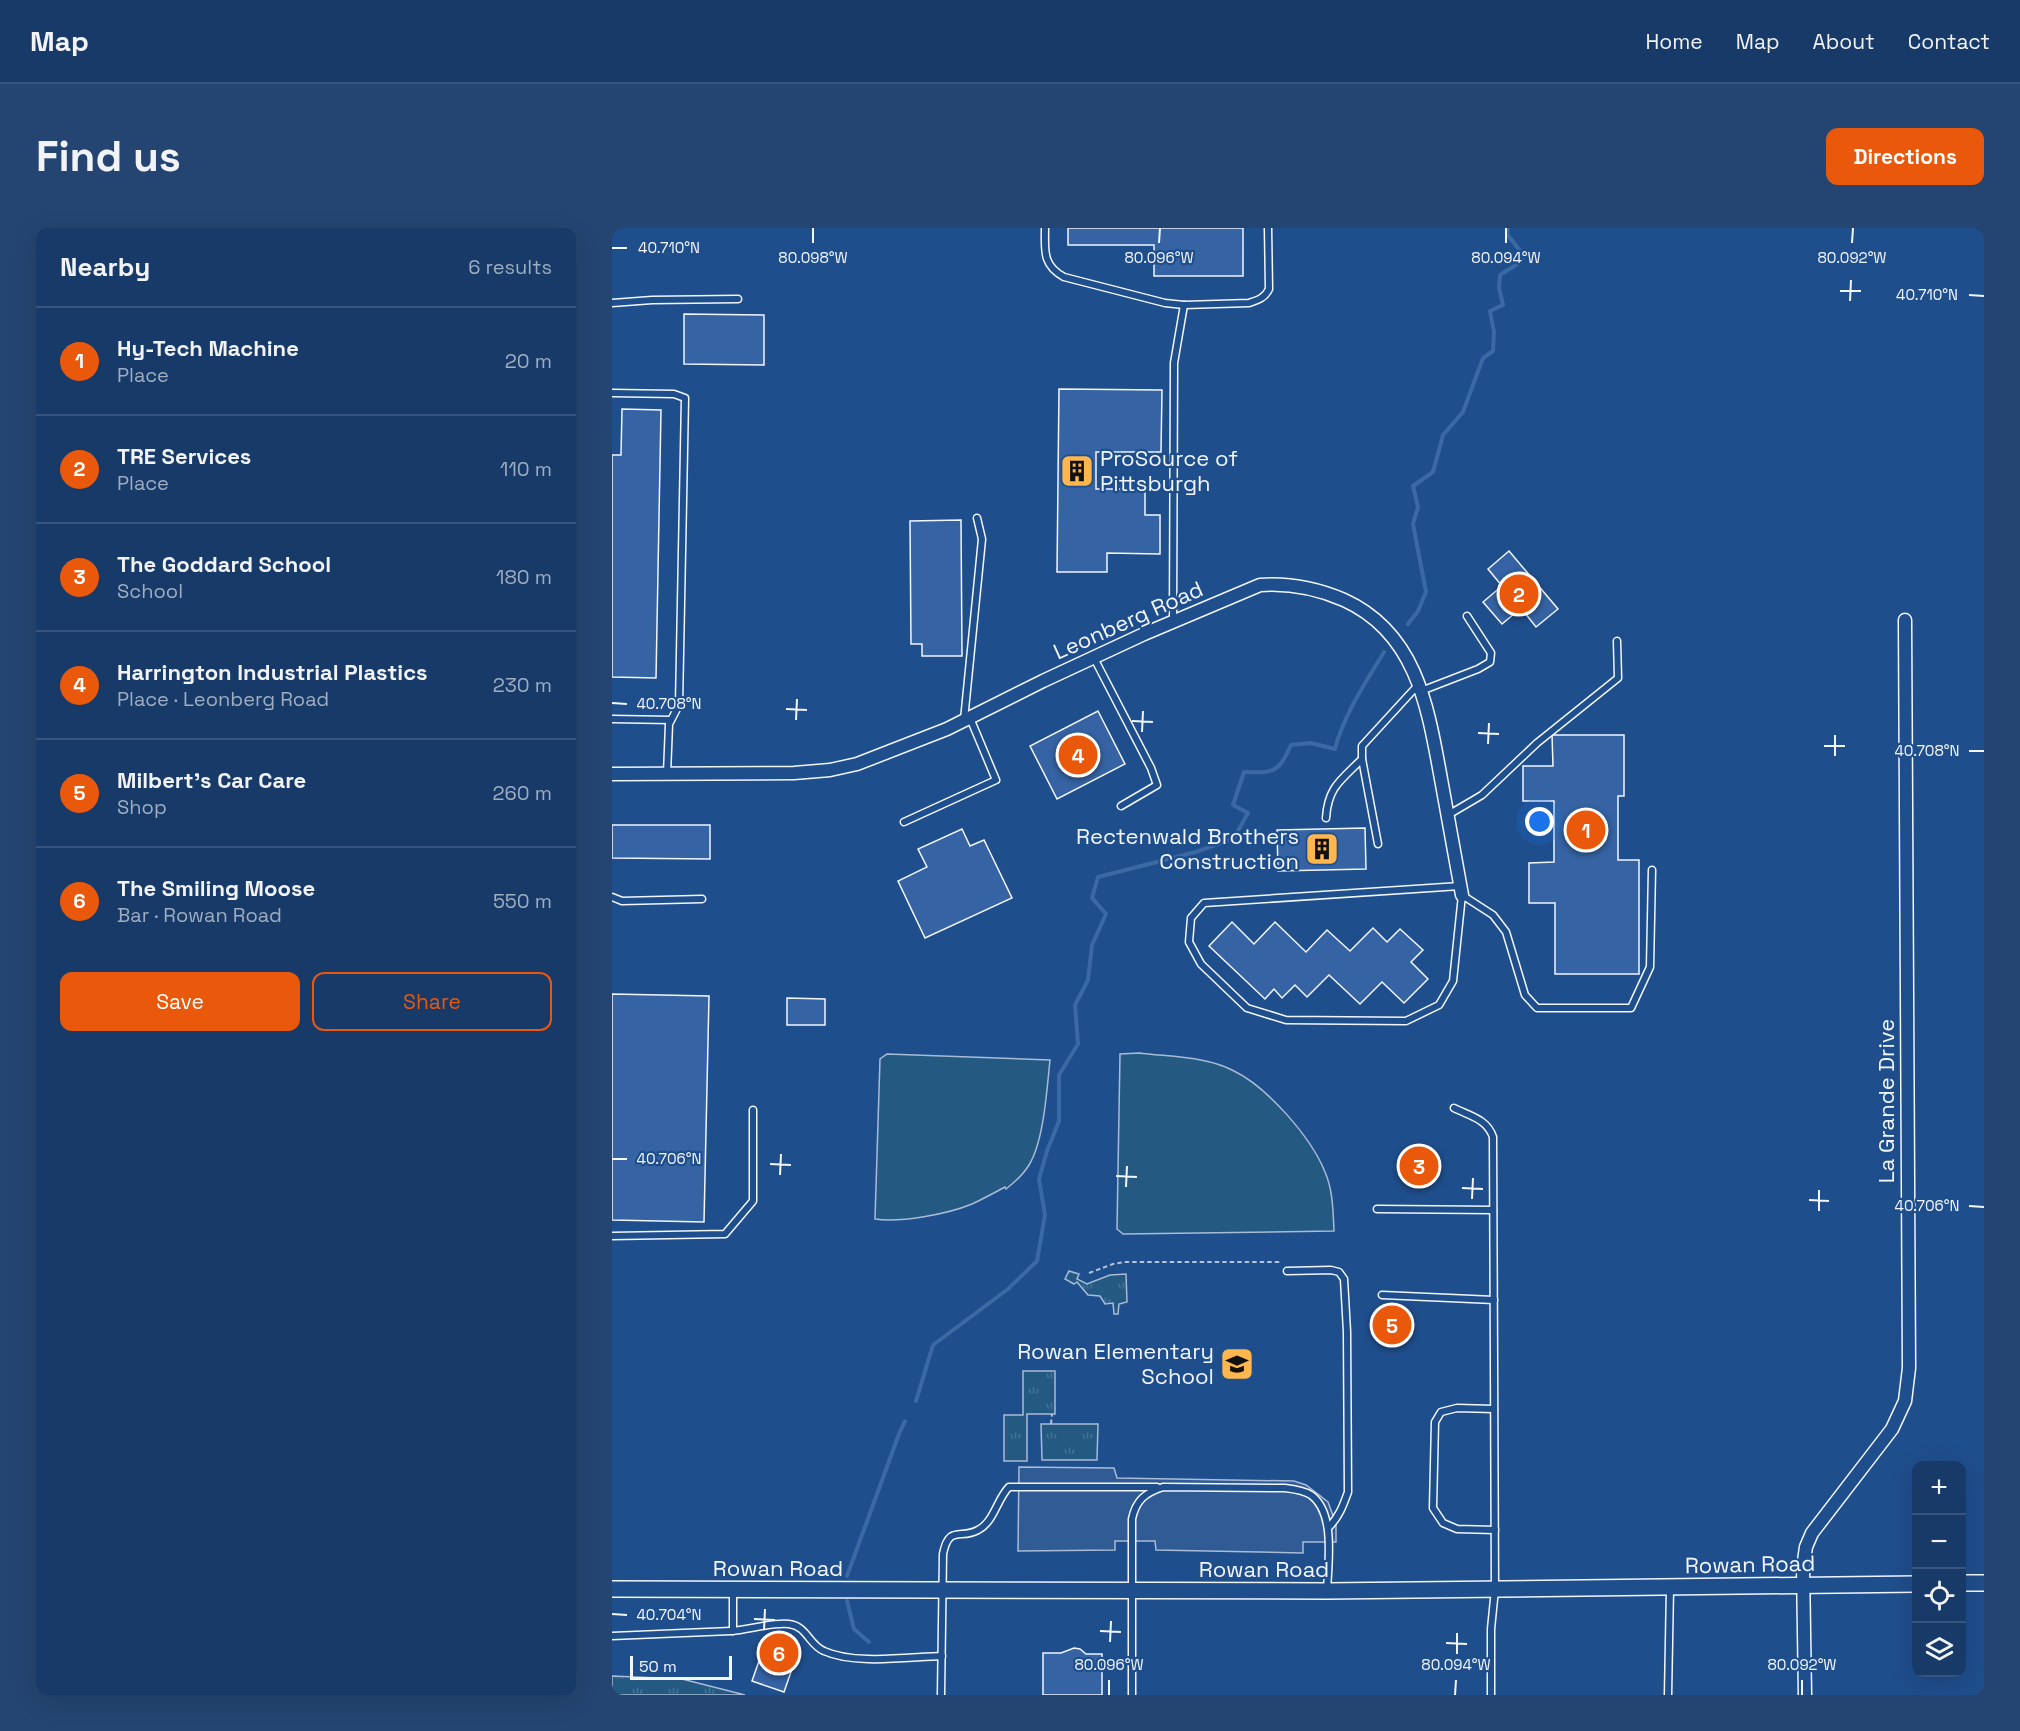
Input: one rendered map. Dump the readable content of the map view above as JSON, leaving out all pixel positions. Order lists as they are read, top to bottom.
{
  "streets": {
    "street": ["Leonberg Road", "La Grande Drive", "Rowan Road"]
  },
  "crossings": [
    ["La Grande Drive", "Rowan Road"]
  ],
  "places": {
    "building": ["ProSource of Pittsburgh", "Rectenwald Brothers Construction"],
    "school or university": ["Rowan Elementary School"]
  },
  "scale_bar": "50 m",
  "page": {
    "header": "Map",
    "nav": [
      "Home",
      "Map",
      "About",
      "Contact"
    ],
    "buttons": [
      "Directions",
      ["Save", "Share"]
    ],
    "title": "Find us",
    "heading": ["Nearby", "6 results"],
    "list": [
      {
        "mark": "1",
        "name": "Hy-Tech Machine",
        "note": "Place",
        "value": "20 m"
      },
      {
        "mark": "2",
        "name": "TRE Services",
        "note": "Place",
        "value": "110 m"
      },
      {
        "mark": "3",
        "name": "The Goddard School",
        "note": "School",
        "value": "180 m"
      },
      {
        "mark": "4",
        "name": "Harrington Industrial Plastics",
        "note": "Place · Leonberg Road",
        "value": "230 m"
      },
      {
        "mark": "5",
        "name": "Milbert's Car Care",
        "note": "Shop",
        "value": "260 m"
      },
      {
        "mark": "6",
        "name": "The Smiling Moose",
        "note": "Bar · Rowan Road",
        "value": "550 m"
      }
    ],
    "pins": [
      "2",
      "4",
      "1",
      "3",
      "5",
      "6"
    ],
    "map_buttons": ["+", "−"],
    "scale": "50 m"
  },
  "coordinates": [
    "40.710°N",
    "80.098°W",
    "80.096°W",
    "80.094°W",
    "80.092°W",
    "40.708°N",
    "40.706°N",
    "40.704°N"
  ]
}
